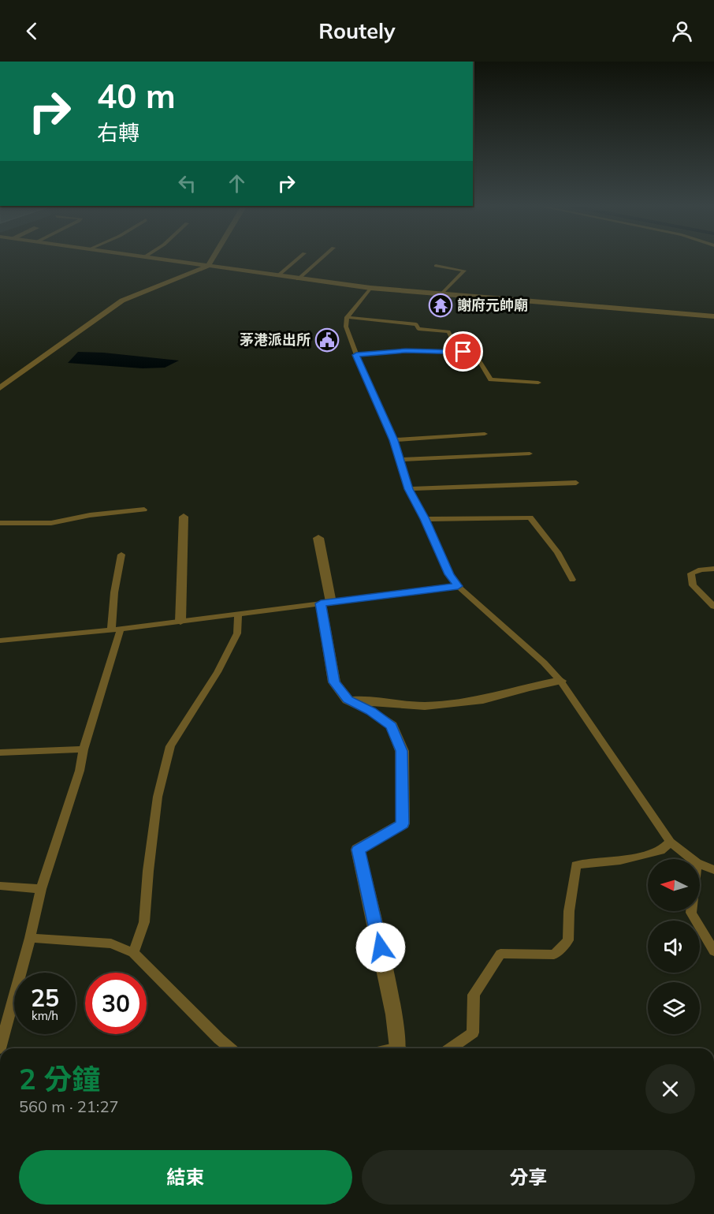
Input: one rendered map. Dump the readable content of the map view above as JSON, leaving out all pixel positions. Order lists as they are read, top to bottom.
{
  "places": {
    "temple": ["謝府元帥廟"],
    "public building": ["茅港派出所"]
  },
  "north": "left",
  "page": {
    "header": "Routely",
    "turn": ["40 m", "右轉"],
    "speed": "25 km/h",
    "limit": "30",
    "heading": ["2 分鐘", "560 m · 21:27"],
    "buttons": ["結束", "分享"]
  }
}
